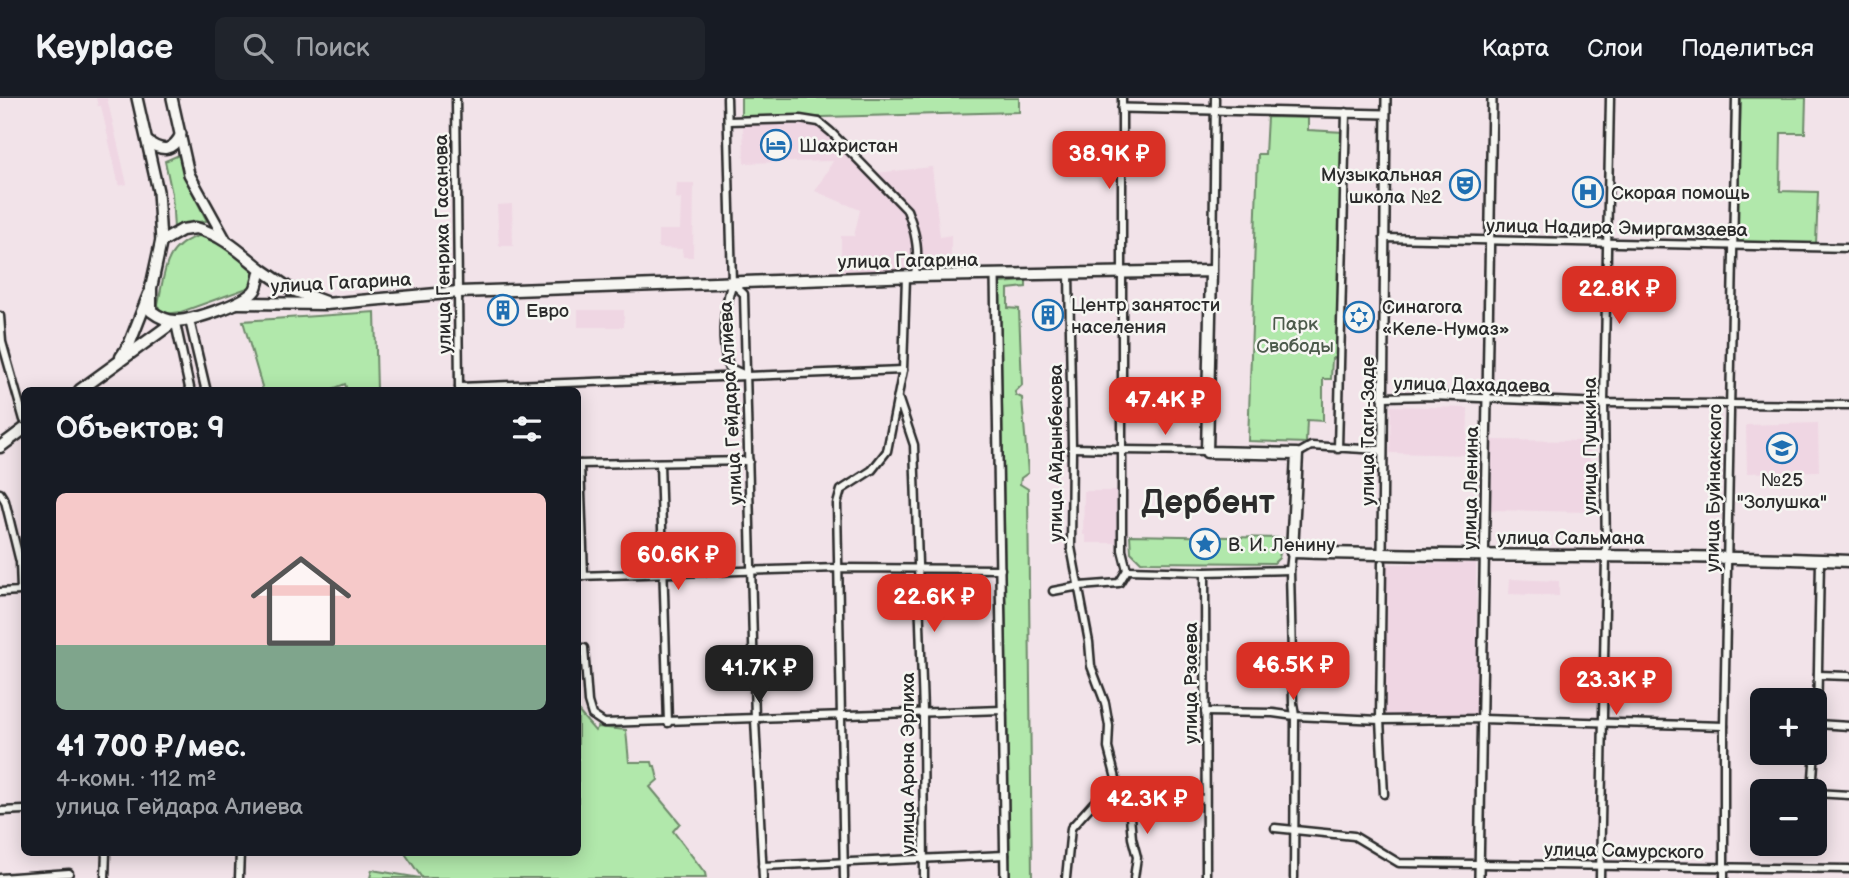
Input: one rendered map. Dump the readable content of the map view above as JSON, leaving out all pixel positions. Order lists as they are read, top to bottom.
{
  "streets": {
    "main road": ["улица Гагарина", "улица Сальмана"],
    "street": [
      "улица Надира Эмиргамзаева",
      "улица Генриха Гасанова",
      "улица Дахадаева",
      "улица Гейдара Алиева",
      "улица Таги-Заде",
      "улица Пушкина",
      "улица Айдынбекова",
      "улица Ленина",
      "улица Буйнакского",
      "улица Рзаева",
      "улица Арона Эрлиха",
      "улица Самурского"
    ]
  },
  "crossings": [
    ["улица Надира Эмиргамзаева", "улица Таги-Заде"],
    ["улица Надира Эмиргамзаева", "улица Пушкина"],
    ["улица Надира Эмиргамзаева", "улица Ленина"],
    ["улица Надира Эмиргамзаева", "улица Буйнакского"],
    ["улица Генриха Гасанова", "улица Гагарина"],
    ["улица Гагарина", "улица Гейдара Алиева"],
    ["улица Гагарина", "улица Айдынбекова"],
    ["улица Дахадаева", "улица Таги-Заде"],
    ["улица Дахадаева", "улица Пушкина"],
    ["улица Дахадаева", "улица Ленина"],
    ["улица Дахадаева", "улица Буйнакского"],
    ["улица Таги-Заде", "улица Сальмана"],
    ["улица Пушкина", "улица Сальмана"],
    ["улица Пушкина", "улица Самурского"],
    ["улица Ленина", "улица Сальмана"],
    ["улица Ленина", "улица Самурского"],
    ["улица Буйнакского", "улица Сальмана"],
    ["улица Буйнакского", "улица Самурского"]
  ],
  "districts": ["Дербент"],
  "parks": ["Парк Свободы"],
  "places": {
    "hotel": ["Шахристан"],
    "theatre": ["Музыкальная школа №2"],
    "hospital": ["Скорая помощь"],
    "building": ["Евро", "Центр занятости населения"],
    "synagogue": ["Синагога «Келе-Нумаз»"],
    "school or university": ["№25 \"Золушка\""],
    "place": ["В. И. Ленину"]
  },
  "page": {
    "header": "Keyplace",
    "search": "Поиск",
    "nav": ["Карта", "Слои", "Поделиться"],
    "price": [
      "38.9K ₽",
      "22.8K ₽",
      "47.4K ₽",
      "60.6K ₽",
      "22.6K ₽",
      "46.5K ₽",
      "41.7K ₽",
      "23.3K ₽",
      "42.3K ₽"
    ],
    "heading": "Объектов: 9",
    "list": [
      {
        "name": "41 700 ₽/мес.",
        "note": "4-комн. · 112 m² · улица Гейдара Алиева"
      }
    ],
    "map_buttons": ["+", "−"]
  }
}
